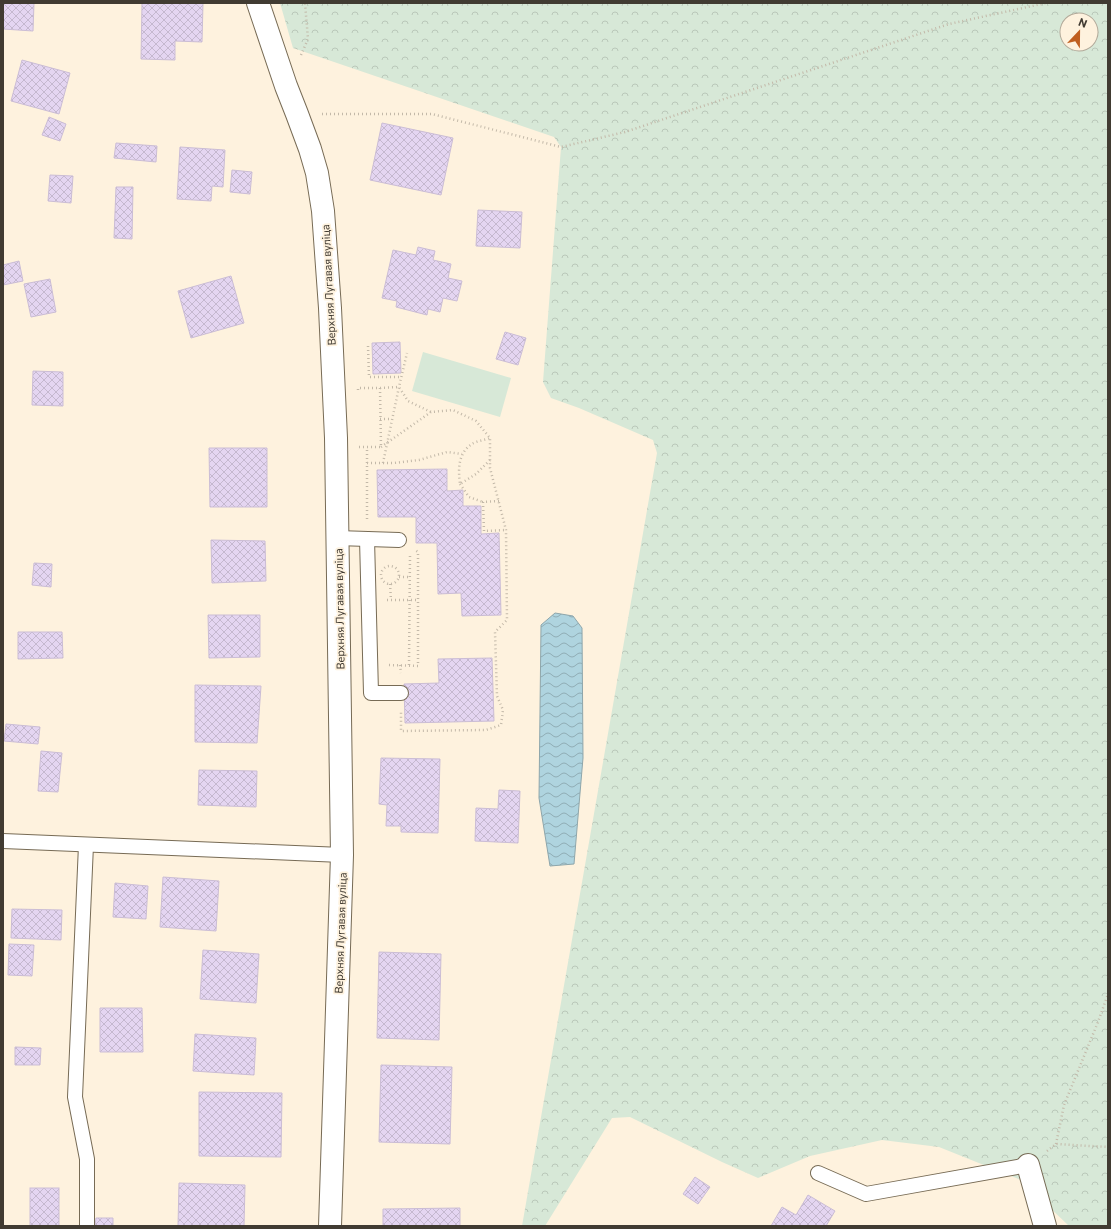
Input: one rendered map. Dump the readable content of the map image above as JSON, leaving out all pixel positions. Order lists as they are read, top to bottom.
{
  "streets": {
    "street": ["Верхняя Лугавая вуліца"]
  },
  "north": "top"
}
